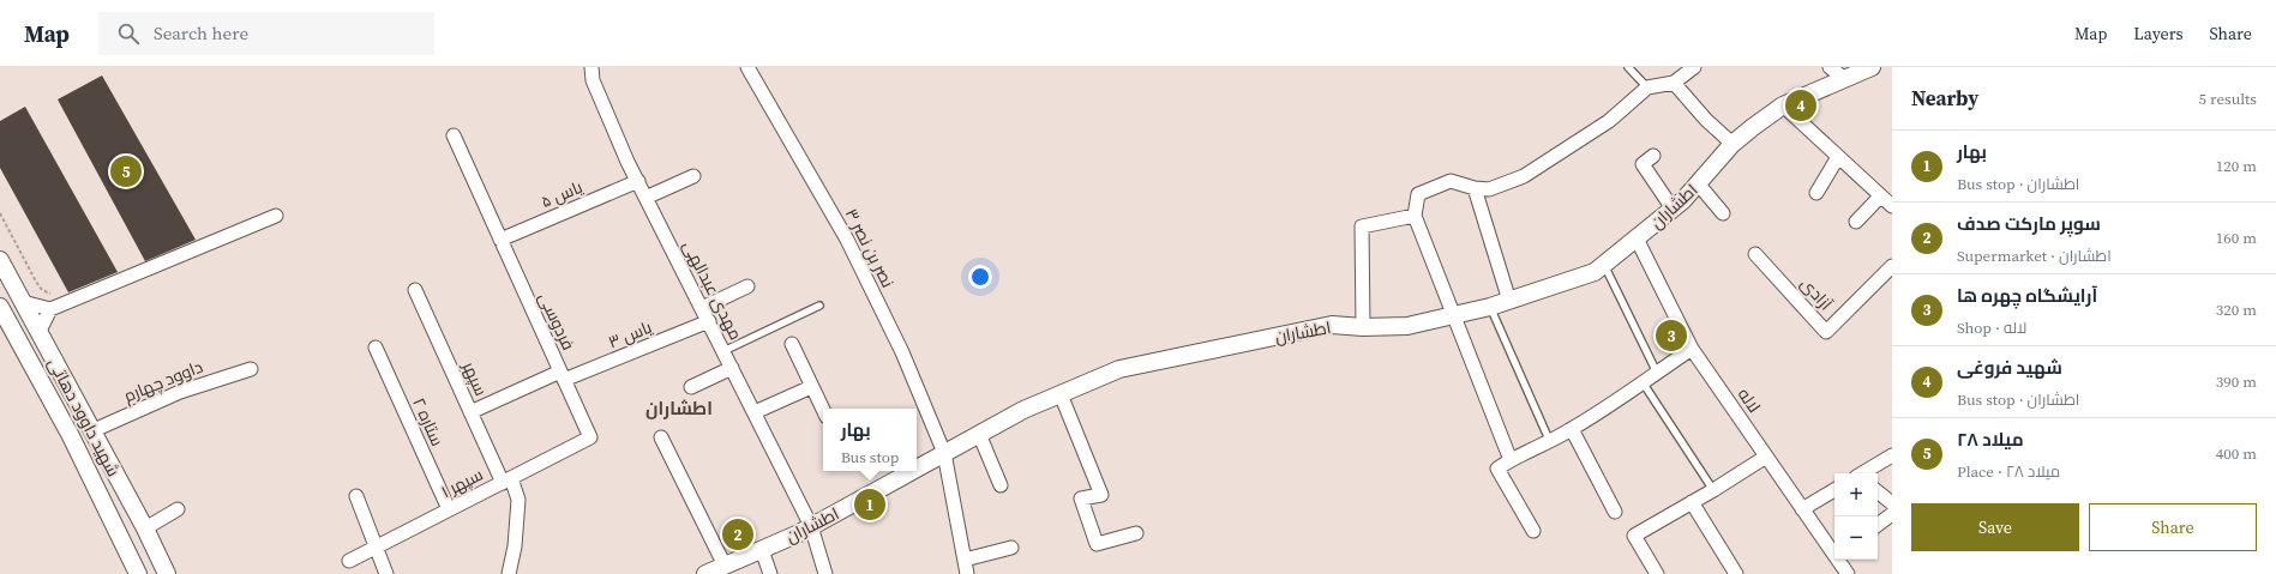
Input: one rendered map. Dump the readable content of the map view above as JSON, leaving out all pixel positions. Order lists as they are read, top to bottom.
{
  "streets": {
    "street": [
      "یاس ۵",
      "اطشاران",
      "نصر بن نصر ۳",
      "مهدی عبدالهی",
      "آزادی",
      "فردوسی",
      "یاس ۳",
      "سپهر",
      "داوود چهارم",
      "لاله",
      "شهید داوود دهاتی",
      "ستاره ۲",
      "سپهر ۱"
    ]
  },
  "crossings": [
    ["یاس ۵", "مهدی عبدالهی"],
    ["یاس ۵", "فردوسی"],
    ["اطشاران", "نصر بن نصر ۳"],
    ["اطشاران", "مهدی عبدالهی"],
    ["اطشاران", "لاله"],
    ["مهدی عبدالهی", "یاس ۳"],
    ["فردوسی", "یاس ۳"],
    ["فردوسی", "سپهر ۱"],
    ["یاس ۳", "سپهر"],
    ["سپهر", "سپهر ۱"],
    ["داوود چهارم", "شهید داوود دهاتی"],
    ["ستاره ۲", "سپهر ۱"]
  ],
  "districts": ["اطشاران"],
  "page": {
    "header": "Map",
    "search": "Search here",
    "nav": ["Map", "Layers", "Share"],
    "heading": ["Nearby", "5 results"],
    "pins": [
      "4",
      "5",
      "3",
      "1",
      "2"
    ],
    "list": [
      {
        "mark": "1",
        "name": "بهار",
        "note": "Bus stop · اطشاران",
        "value": "120 m"
      },
      {
        "mark": "2",
        "name": "سوپر مارکت صدف",
        "note": "Supermarket · اطشاران",
        "value": "160 m"
      },
      {
        "mark": "3",
        "name": "آرایشگاه چهره ها",
        "note": "Shop · لاله",
        "value": "320 m"
      },
      {
        "mark": "4",
        "name": "شهید فروغی",
        "note": "Bus stop · اطشاران",
        "value": "390 m"
      },
      {
        "mark": "5",
        "name": "میلاد ۲۸",
        "note": "Place · میلاد ۲۸",
        "value": "400 m"
      }
    ],
    "popup": ["بهار", "Bus stop"],
    "map_buttons": ["+", "−"],
    "buttons": ["Save", "Share"]
  }
}
